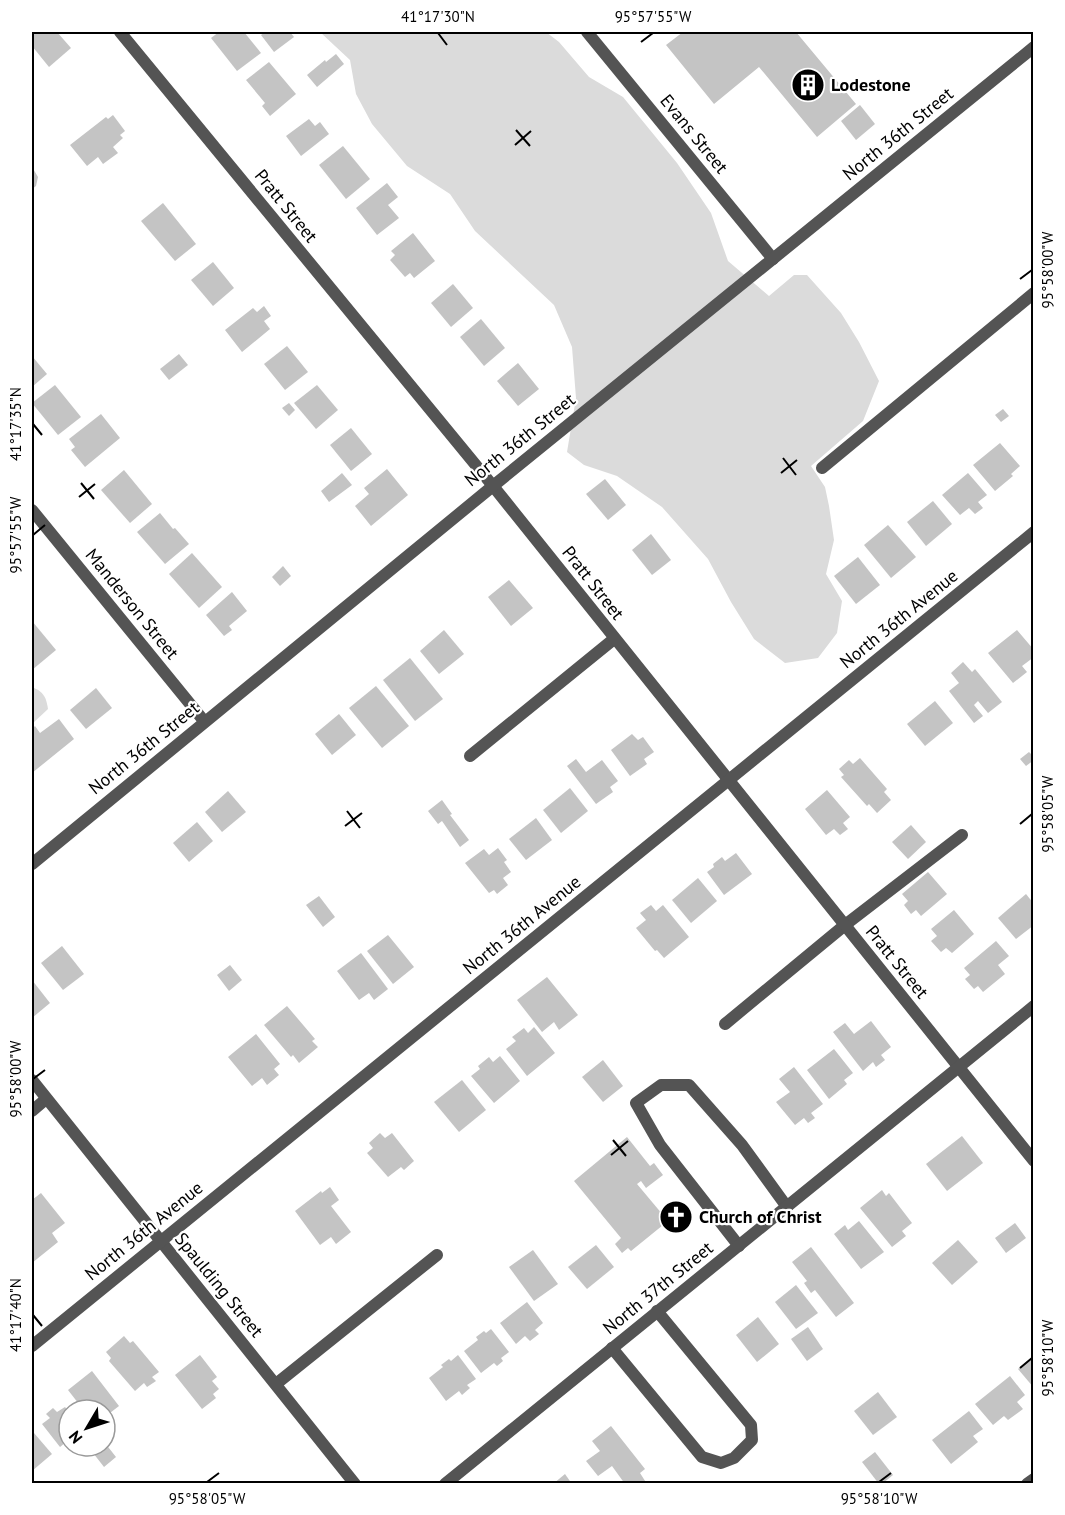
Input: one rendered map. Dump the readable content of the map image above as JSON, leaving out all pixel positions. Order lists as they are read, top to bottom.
{
  "streets": {
    "street": [
      "Evans Street",
      "North 36th Street",
      "Pratt Street",
      "Manderson Street",
      "North 36th Avenue",
      "Spaulding Street",
      "North 37th Street"
    ]
  },
  "crossings": [
    ["Evans Street", "North 36th Street"],
    ["North 36th Street", "Pratt Street"],
    ["North 36th Street", "Manderson Street"],
    ["Pratt Street", "North 36th Avenue"],
    ["Pratt Street", "North 37th Street"],
    ["North 36th Avenue", "Spaulding Street"]
  ],
  "places": {
    "building": ["Lodestone"],
    "church": ["Church of Christ"]
  },
  "north": "bottom left",
  "coordinates": [
    "41°17'30\"N",
    "95°57'55\"W",
    "95°58'00\"W",
    "41°17'35\"N",
    "95°58'05\"W",
    "41°17'40\"N",
    "95°58'10\"W"
  ]
}
